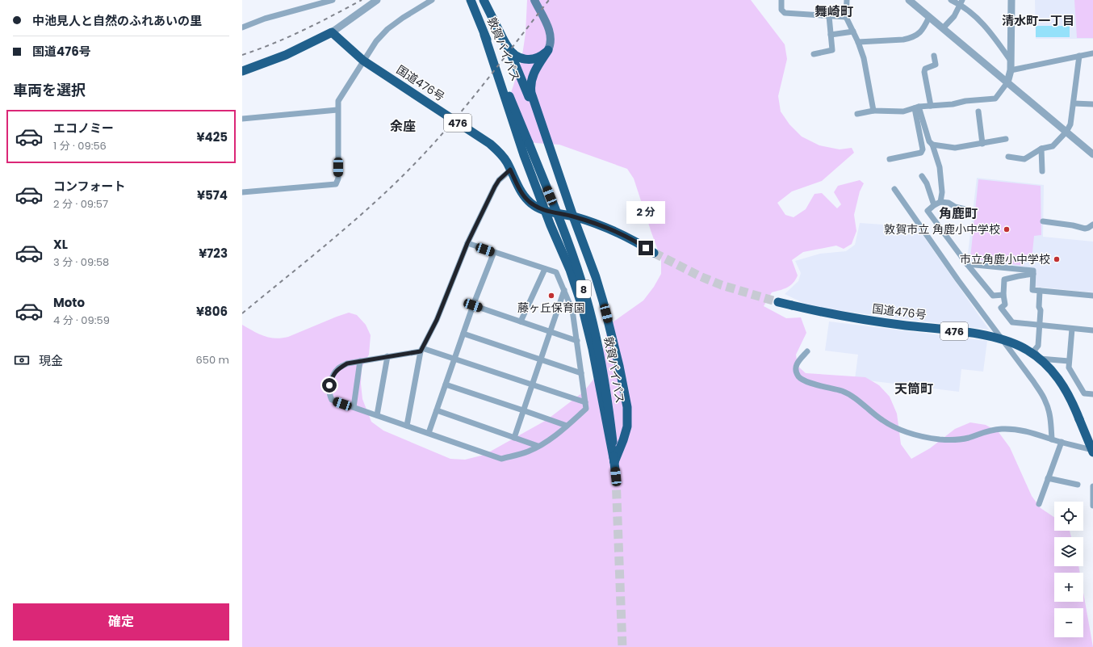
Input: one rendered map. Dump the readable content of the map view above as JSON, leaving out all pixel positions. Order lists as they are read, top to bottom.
{
  "streets": {
    "highway": [
      "敦賀バイパス",
      "国道476号",
      "476",
      "8"
    ]
  },
  "districts": [
    "舞崎町",
    "清水町一丁目",
    "余座",
    "角鹿町",
    "天筒町"
  ],
  "places": ["敦賀市立 角鹿小中学校", "市立角鹿小中学校", "藤ヶ丘保育園"],
  "page": {
    "banner": ["中池見人と自然のふれあいの里", "国道476号"],
    "heading": "車両を選択",
    "list": [
      {
        "name": "エコノミー",
        "note": "1 分 · 09:56",
        "value": "¥425"
      },
      {
        "name": "コンフォート",
        "note": "2 分 · 09:57",
        "value": "¥574"
      },
      {
        "name": "XL",
        "note": "3 分 · 09:58",
        "value": "¥723"
      },
      {
        "name": "Moto",
        "note": "4 分 · 09:59",
        "value": "¥806"
      }
    ],
    "bubble": "2 分",
    "pay": ["現金", "650 m"],
    "map_buttons": ["+", "−"],
    "buttons": "確定"
  }
}
